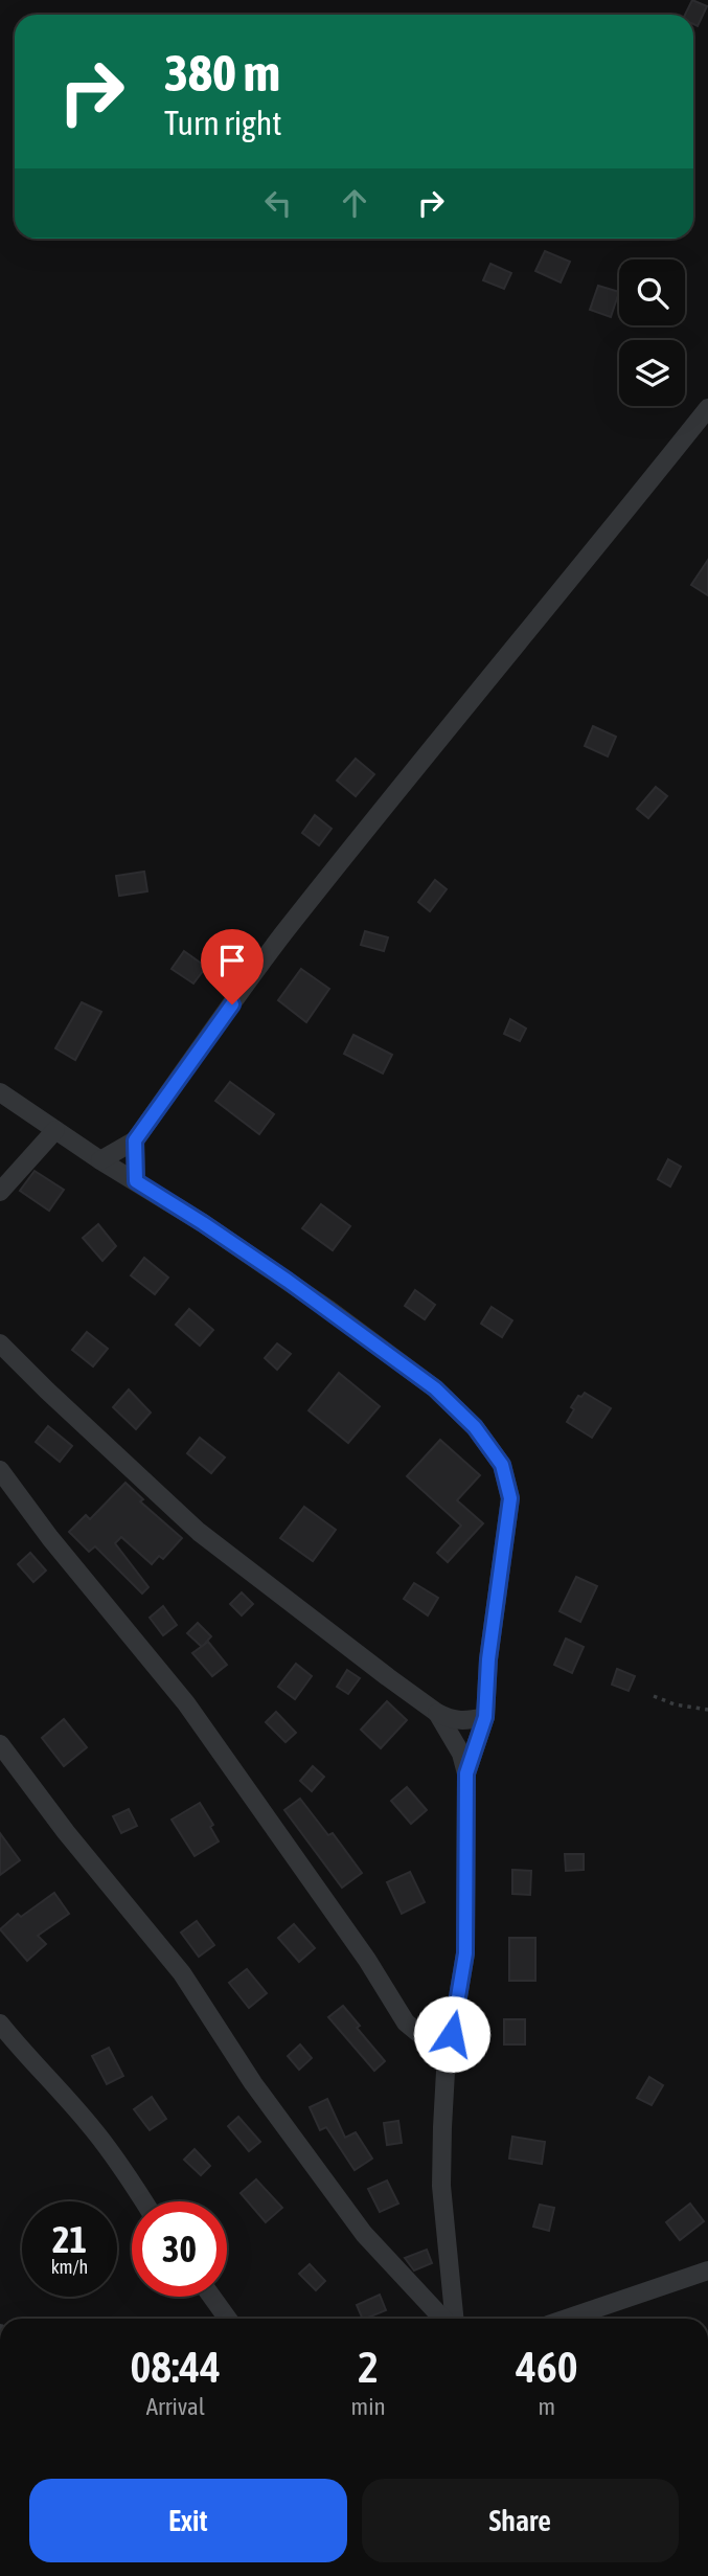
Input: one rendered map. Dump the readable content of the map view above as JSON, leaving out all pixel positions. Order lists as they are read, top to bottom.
{
  "page": {
    "turn": ["380 m", "Turn right"],
    "speed": "21 km/h",
    "limit": "30",
    "eta": [
      "08:44",
      "Arrival",
      "2",
      "min",
      "460",
      "m"
    ],
    "buttons": ["Exit", "Share"]
  }
}
